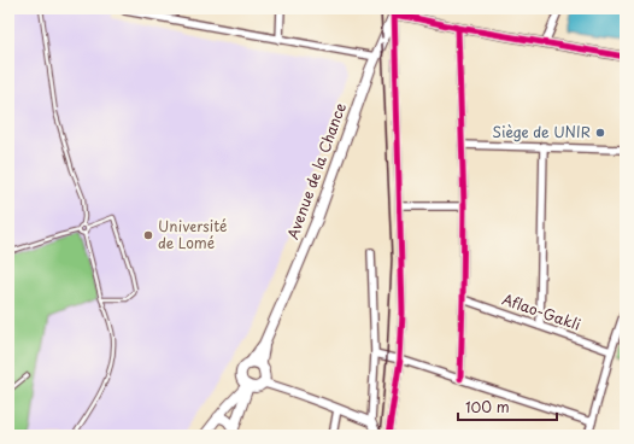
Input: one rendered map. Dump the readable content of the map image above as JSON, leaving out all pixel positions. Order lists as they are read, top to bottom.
{
  "streets": {
    "main road": ["Avenue de la Chance"],
    "street": ["Aflao-Gakli"]
  },
  "places": ["Siège de UNIR", "Université de Lomé"],
  "scale_bar": "100 m"
}
